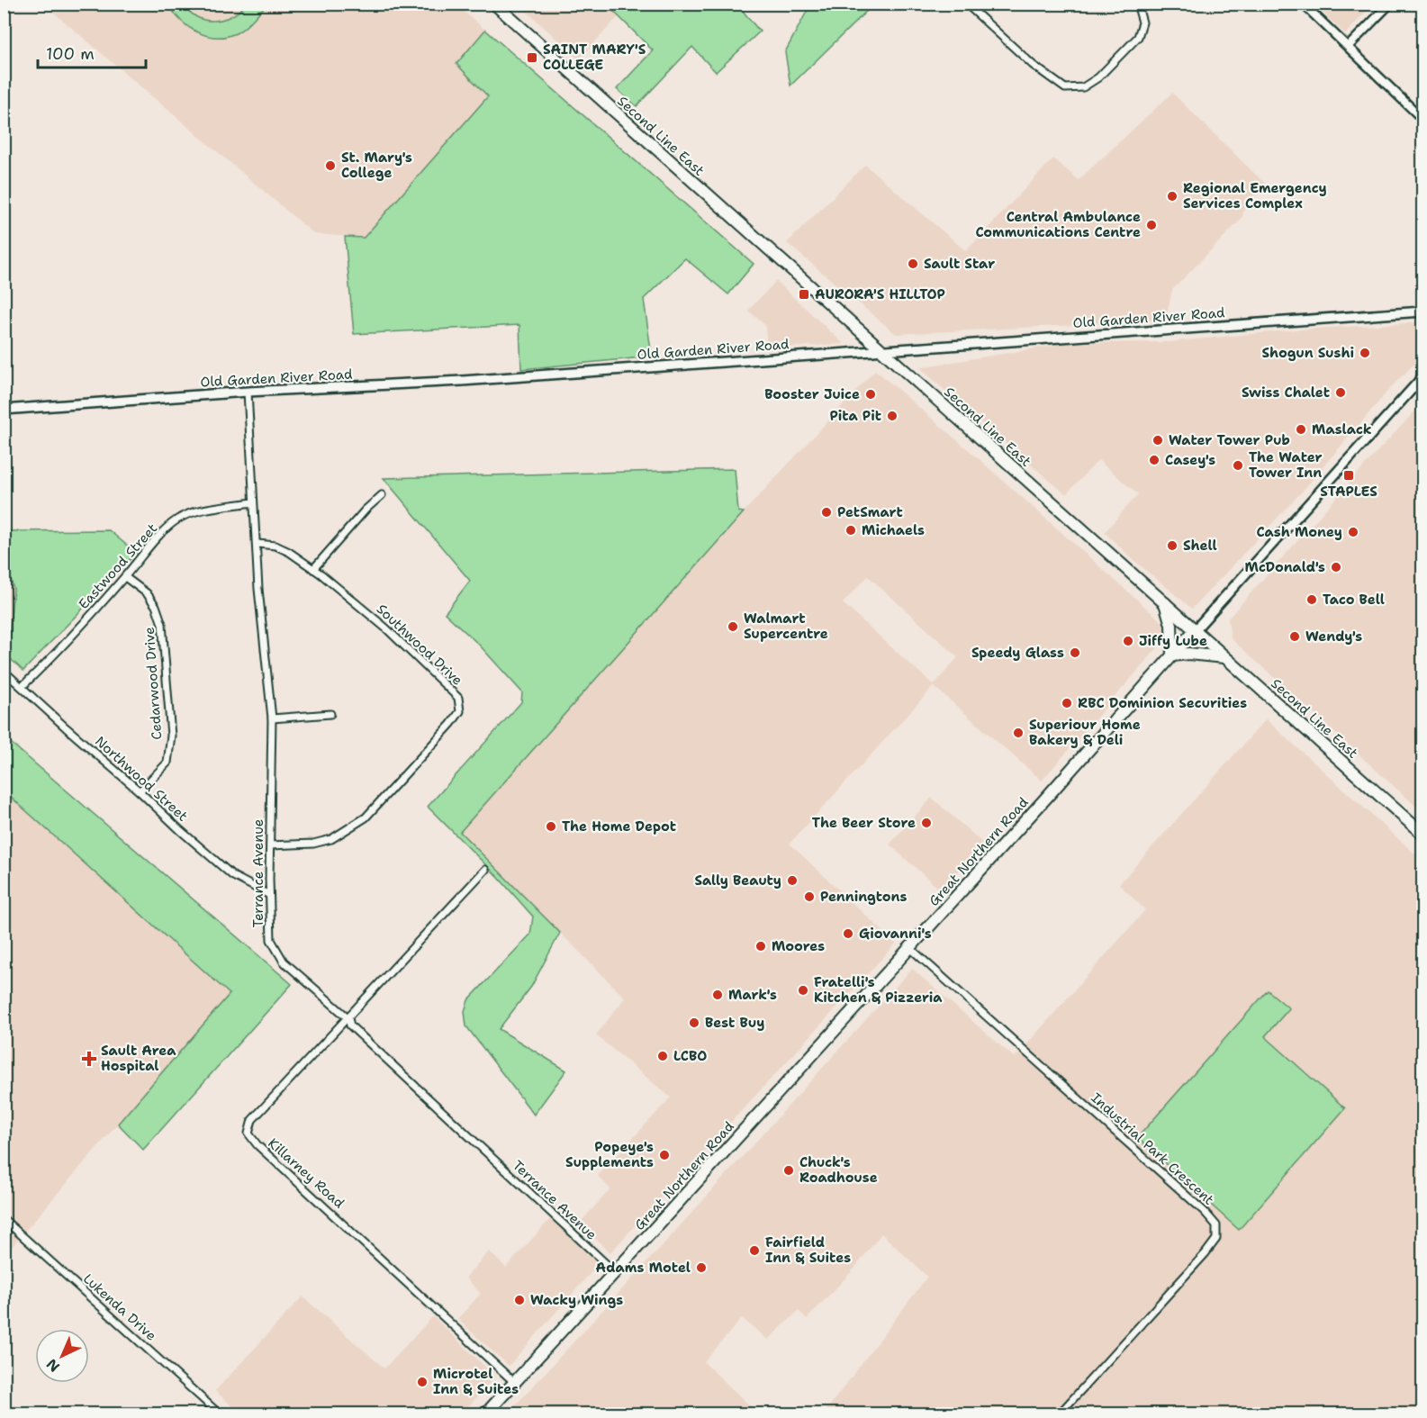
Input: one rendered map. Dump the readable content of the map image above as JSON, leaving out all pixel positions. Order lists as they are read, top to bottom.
{
  "streets": {
    "highway": ["Second Line East", "Great Northern Road"],
    "main road": ["Old Garden River Road"],
    "street": [
      "Eastwood Street",
      "Southwood Drive",
      "Cedarwood Drive",
      "Northwood Street",
      "Terrance Avenue",
      "Industrial Park Crescent",
      "Killarney Road",
      "Lukenda Drive"
    ]
  },
  "crossings": [
    ["Second Line East", "Old Garden River Road"],
    ["Second Line East", "Great Northern Road"],
    ["Old Garden River Road", "Terrance Avenue"],
    ["Eastwood Street", "Cedarwood Drive"],
    ["Eastwood Street", "Northwood Street"],
    ["Eastwood Street", "Terrance Avenue"],
    ["Southwood Drive", "Terrance Avenue"],
    ["Cedarwood Drive", "Northwood Street"],
    ["Northwood Street", "Terrance Avenue"],
    ["Great Northern Road", "Terrance Avenue"],
    ["Great Northern Road", "Industrial Park Crescent"],
    ["Great Northern Road", "Killarney Road"],
    ["Terrance Avenue", "Killarney Road"]
  ],
  "places": {
    "transit": ["SAINT MARY'S COLLEGE", "AURORA'S HILLTOP", "STAPLES"],
    "other": [
      "St. Mary's College",
      "Regional Emergency Services Complex",
      "Central Ambulance Communications Centre",
      "Sault Star",
      "Shogun Sushi",
      "Swiss Chalet",
      "Booster Juice",
      "Pita Pit",
      "Maslack",
      "Water Tower Pub",
      "Casey's",
      "The Water Tower Inn",
      "PetSmart",
      "Michaels",
      "Cash Money",
      "Shell",
      "McDonald's",
      "Taco Bell",
      "Walmart Supercentre",
      "Wendy's",
      "Jiffy Lube",
      "Speedy Glass",
      "RBC Dominion Securities",
      "Superiour Home Bakery & Deli",
      "The Beer Store",
      "The Home Depot",
      "Sally Beauty",
      "Penningtons",
      "Giovanni's",
      "Moores",
      "Fratelli's Kitchen & Pizzeria",
      "Mark's",
      "Best Buy",
      "LCBO",
      "Popeye's Supplements",
      "Chuck's Roadhouse",
      "Fairfield Inn & Suites",
      "Adams Motel",
      "Wacky Wings",
      "Microtel Inn & Suites"
    ],
    "health": ["Sault Area Hospital"]
  },
  "scale_bar": "100 m",
  "north": "bottom left"
}
